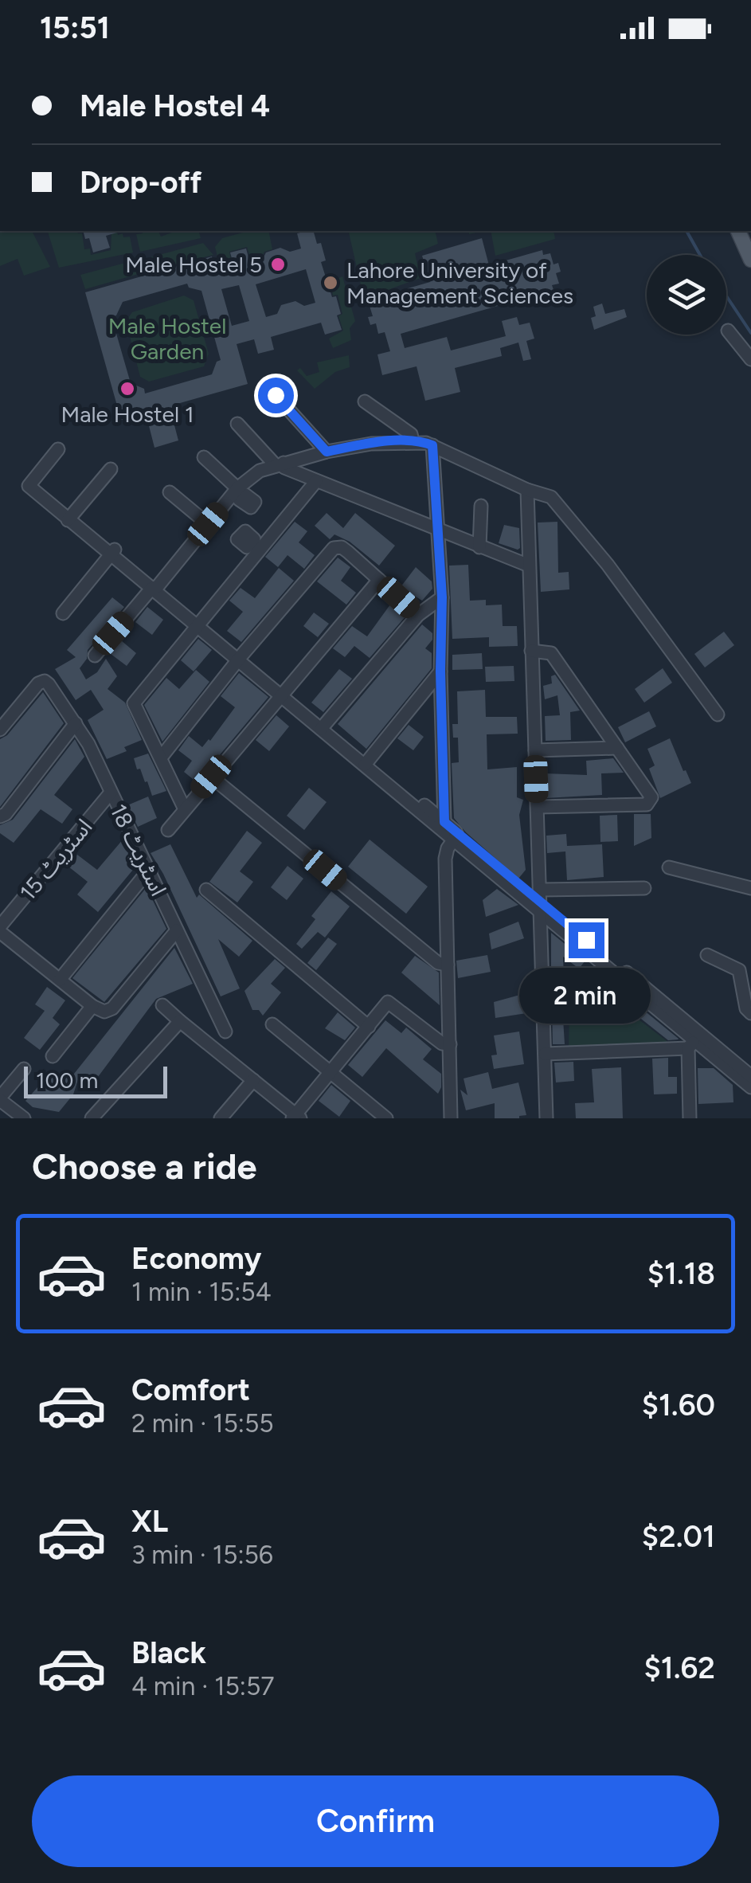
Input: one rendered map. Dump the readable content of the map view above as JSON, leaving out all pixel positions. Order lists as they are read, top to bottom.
{
  "streets": {
    "street": ["اسٹریٹ 18", "اسٹریٹ 15"]
  },
  "crossings": [
    ["اسٹریٹ 18", "اسٹریٹ 15"]
  ],
  "parks": ["Male Hostel Garden"],
  "places": ["Male Hostel 5", "Lahore University of Management Sciences", "Male Hostel 1"],
  "scale_bar": "100 m",
  "page": {
    "status": "15:51",
    "banner": ["Male Hostel 4", "Drop-off"],
    "bubble": "2 min",
    "scale": "100 m",
    "heading": "Choose a ride",
    "list": [
      {
        "name": "Economy",
        "note": "1 min · 15:54",
        "value": "$1.18"
      },
      {
        "name": "Comfort",
        "note": "2 min · 15:55",
        "value": "$1.60"
      },
      {
        "name": "XL",
        "note": "3 min · 15:56",
        "value": "$2.01"
      },
      {
        "name": "Black",
        "note": "4 min · 15:57",
        "value": "$1.62"
      }
    ],
    "buttons": "Confirm"
  }
}
